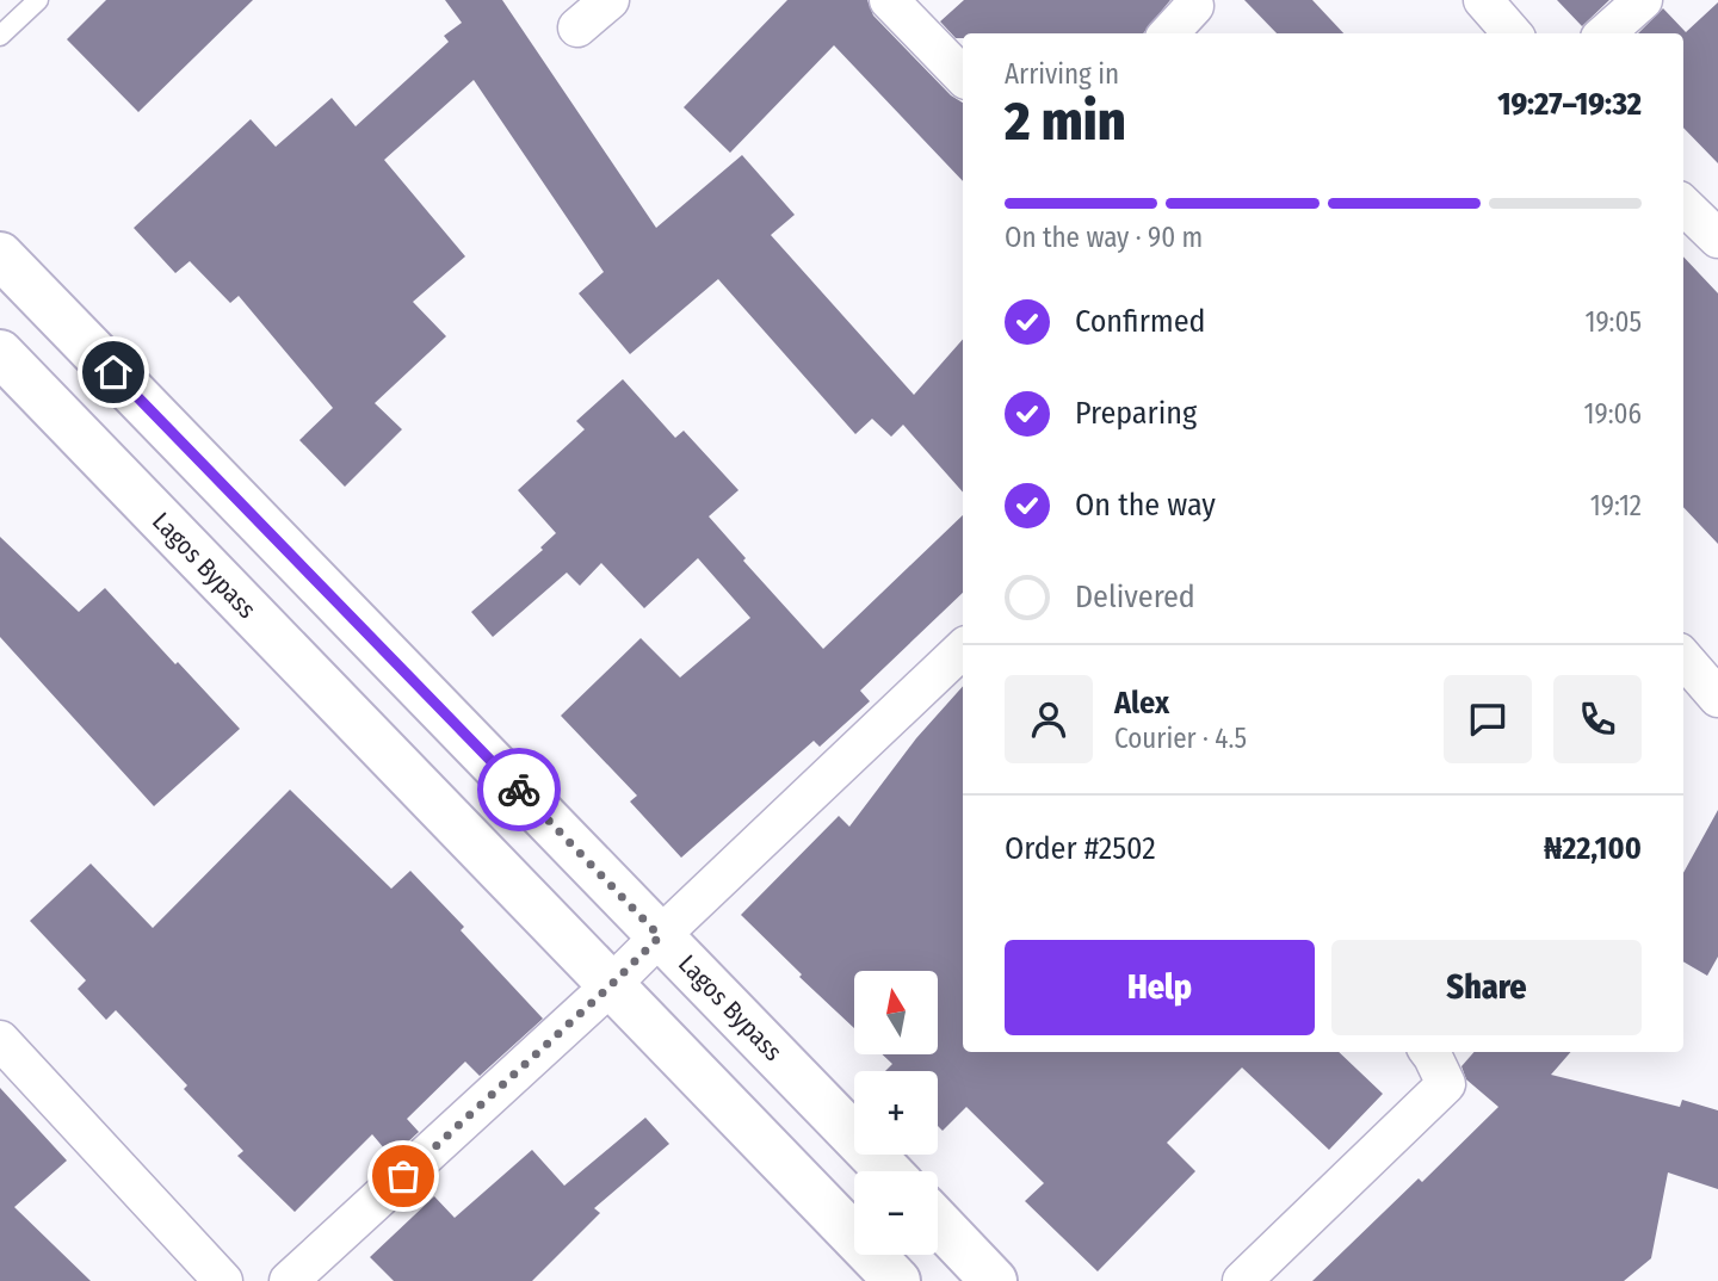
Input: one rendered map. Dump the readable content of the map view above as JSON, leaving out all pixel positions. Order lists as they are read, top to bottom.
{
  "streets": {
    "main road": ["Lagos Bypass"]
  },
  "north": "top",
  "page": {
    "heading": ["2 min", "Arriving in", "19:27–19:32"],
    "panel": [
      "Alex",
      "Courier · 4.5",
      "Order #2502",
      "₦22,100"
    ],
    "bar": "On the way · 90 m",
    "list": [
      ["Confirmed", "19:05"],
      ["Preparing", "19:06"],
      ["On the way", "19:12"],
      "Delivered"
    ],
    "buttons": ["Help", "Share"],
    "map_buttons": ["+", "−"]
  }
}
